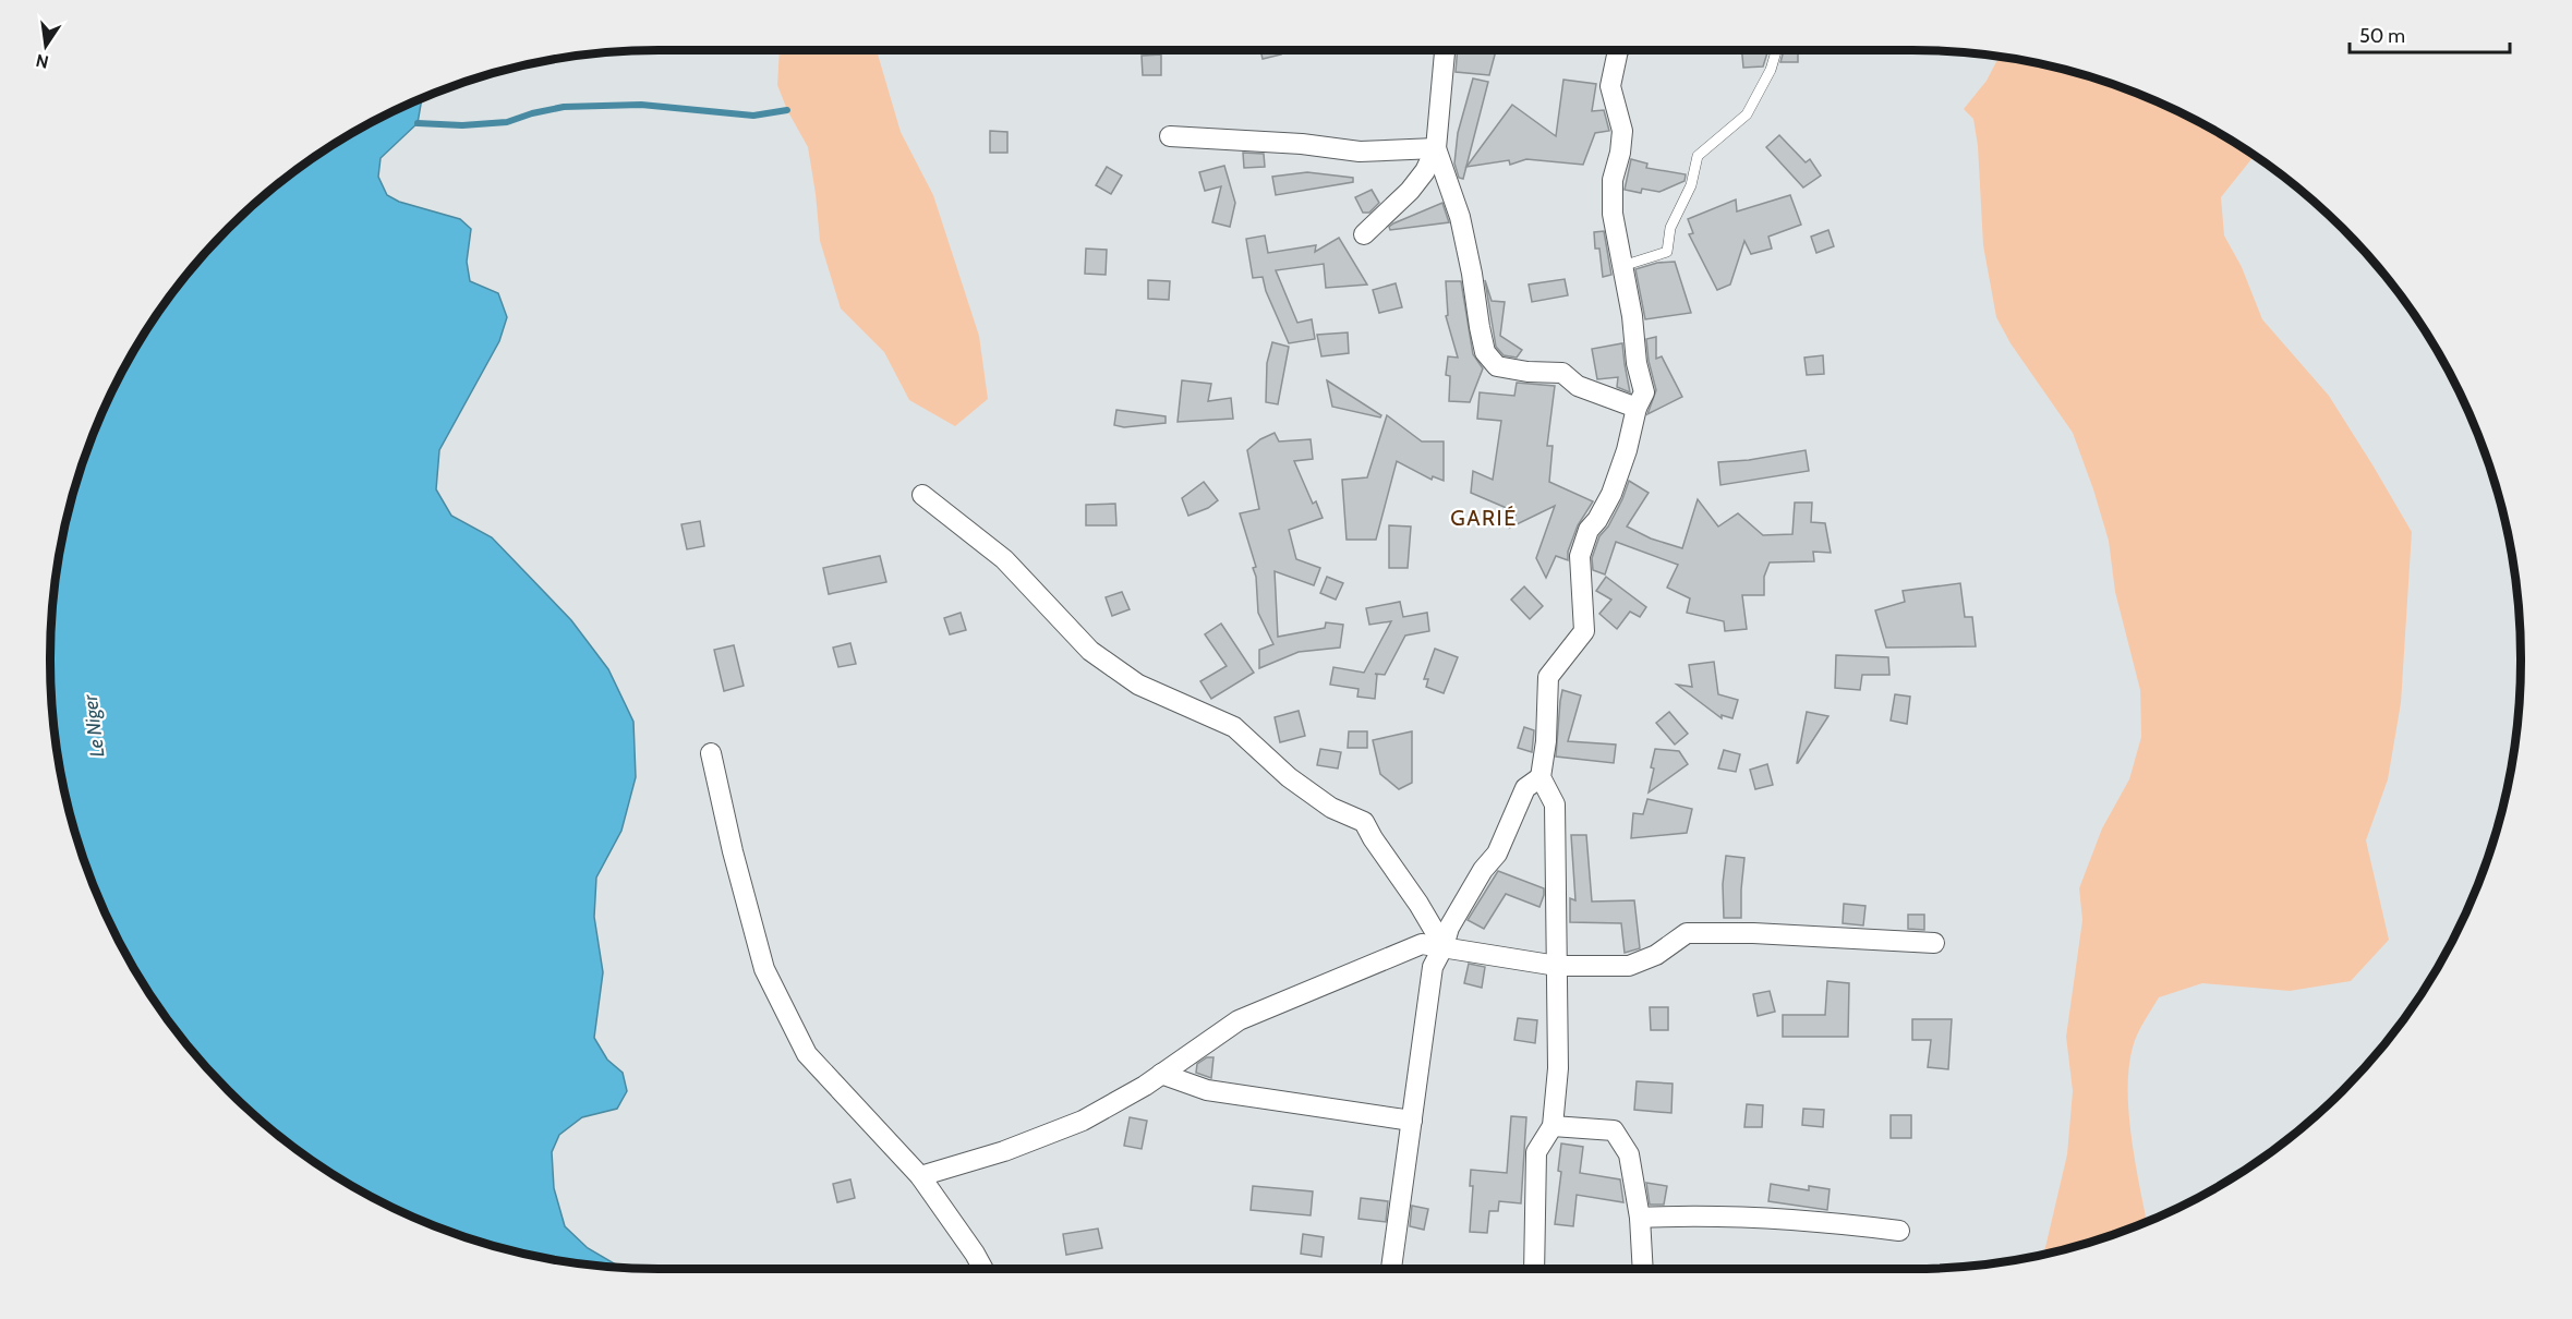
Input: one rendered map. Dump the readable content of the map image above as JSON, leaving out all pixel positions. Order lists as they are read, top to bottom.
{
  "districts": ["GARIÉ"],
  "water": ["Le Niger"],
  "scale_bar": "50 m",
  "north": "bottom"
}
